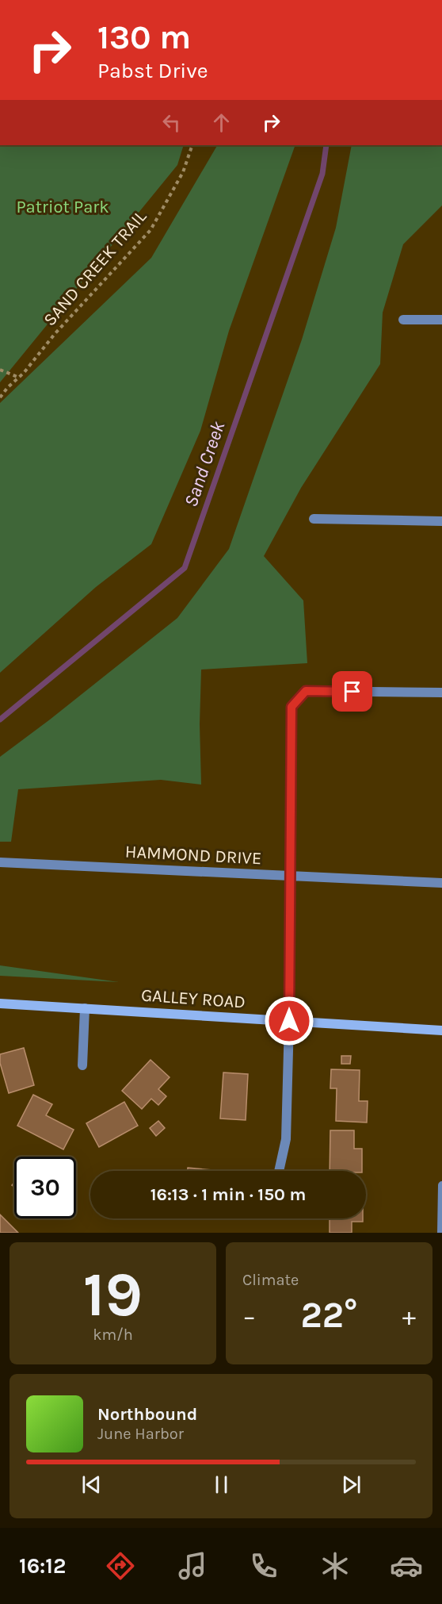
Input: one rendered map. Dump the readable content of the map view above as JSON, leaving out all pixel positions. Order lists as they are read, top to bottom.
{
  "streets": {
    "main road": ["GALLEY ROAD"],
    "street": ["HAMMOND DRIVE"],
    "path": ["SAND CREEK TRAIL"]
  },
  "water": ["Sand Creek"],
  "parks": ["Patriot Park"],
  "page": {
    "turn": ["130 m", "Pabst Drive"],
    "limit": "30",
    "trip": "16:13 · 1 min · 150 m",
    "tile": [
      ["19", "km/h"],
      "Climate"
    ],
    "heat": ["−", "22°", "+"],
    "song": ["Northbound", "June Harbor"],
    "tabs": "16:12"
  }
}
